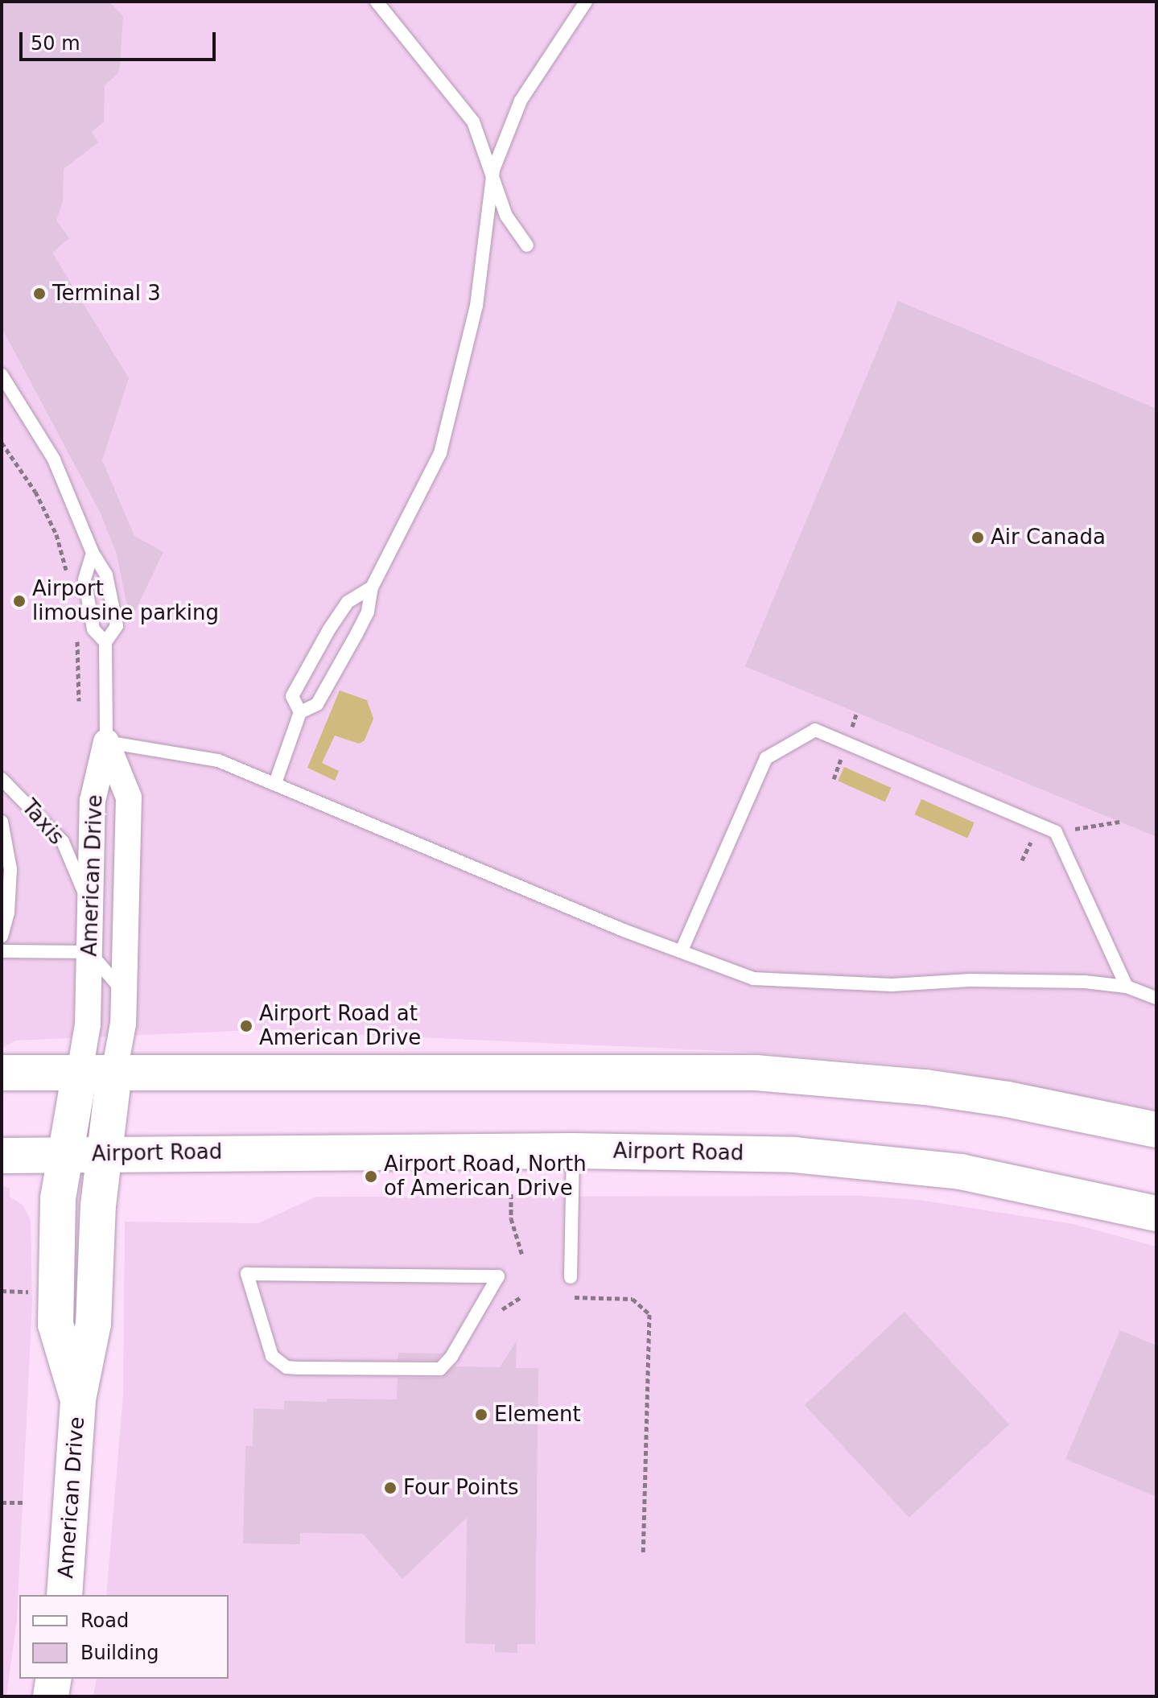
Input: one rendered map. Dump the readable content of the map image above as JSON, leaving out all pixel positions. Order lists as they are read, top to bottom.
{
  "streets": {
    "main road": ["American Drive", "Airport Road"],
    "lane": ["Taxis"]
  },
  "crossings": [
    ["Taxis", "American Drive"],
    ["American Drive", "Airport Road"]
  ],
  "places": [
    "Terminal 3",
    "Air Canada",
    "Airport limousine parking",
    "Airport Road at American Drive",
    "Airport Road, North of American Drive",
    "Element",
    "Four Points"
  ],
  "legend": ["Road", "Building"],
  "scale_bar": "50 m"
}
